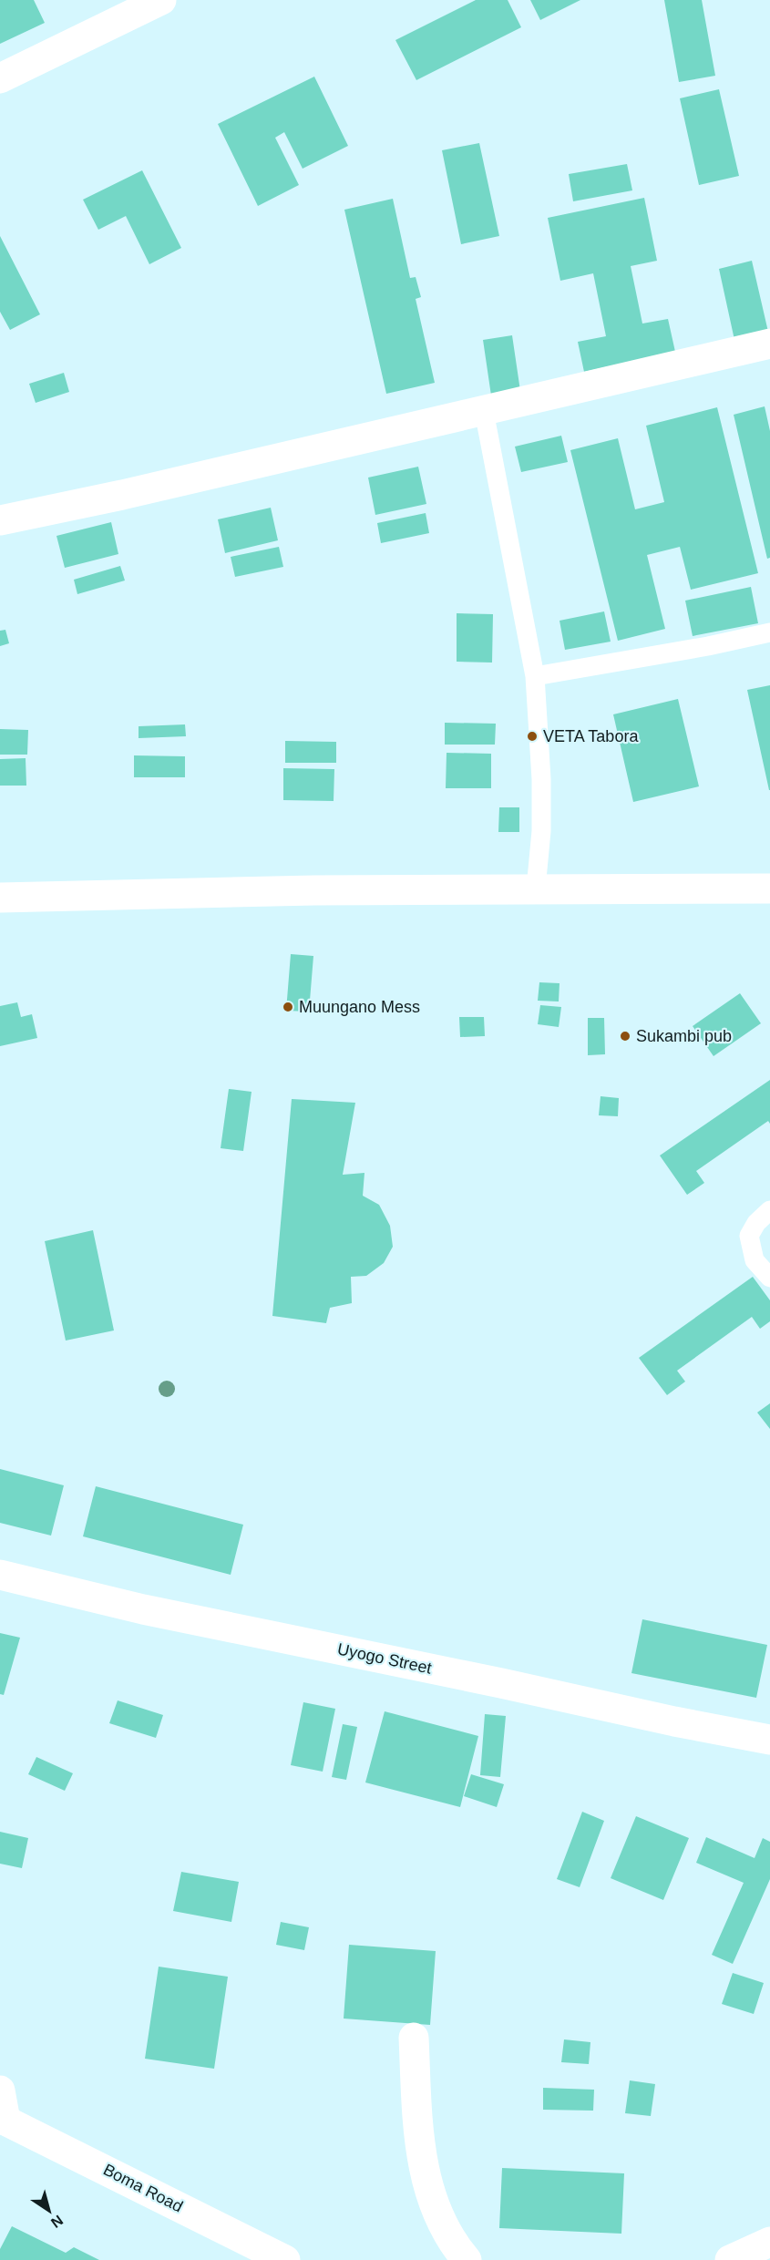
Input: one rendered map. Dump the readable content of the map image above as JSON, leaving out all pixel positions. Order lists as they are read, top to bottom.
{
  "streets": {
    "street": ["Uyogo Street", "Boma Road"]
  },
  "places": ["VETA Tabora", "Muungano Mess", "Sukambi pub"],
  "north": "bottom right"
}
